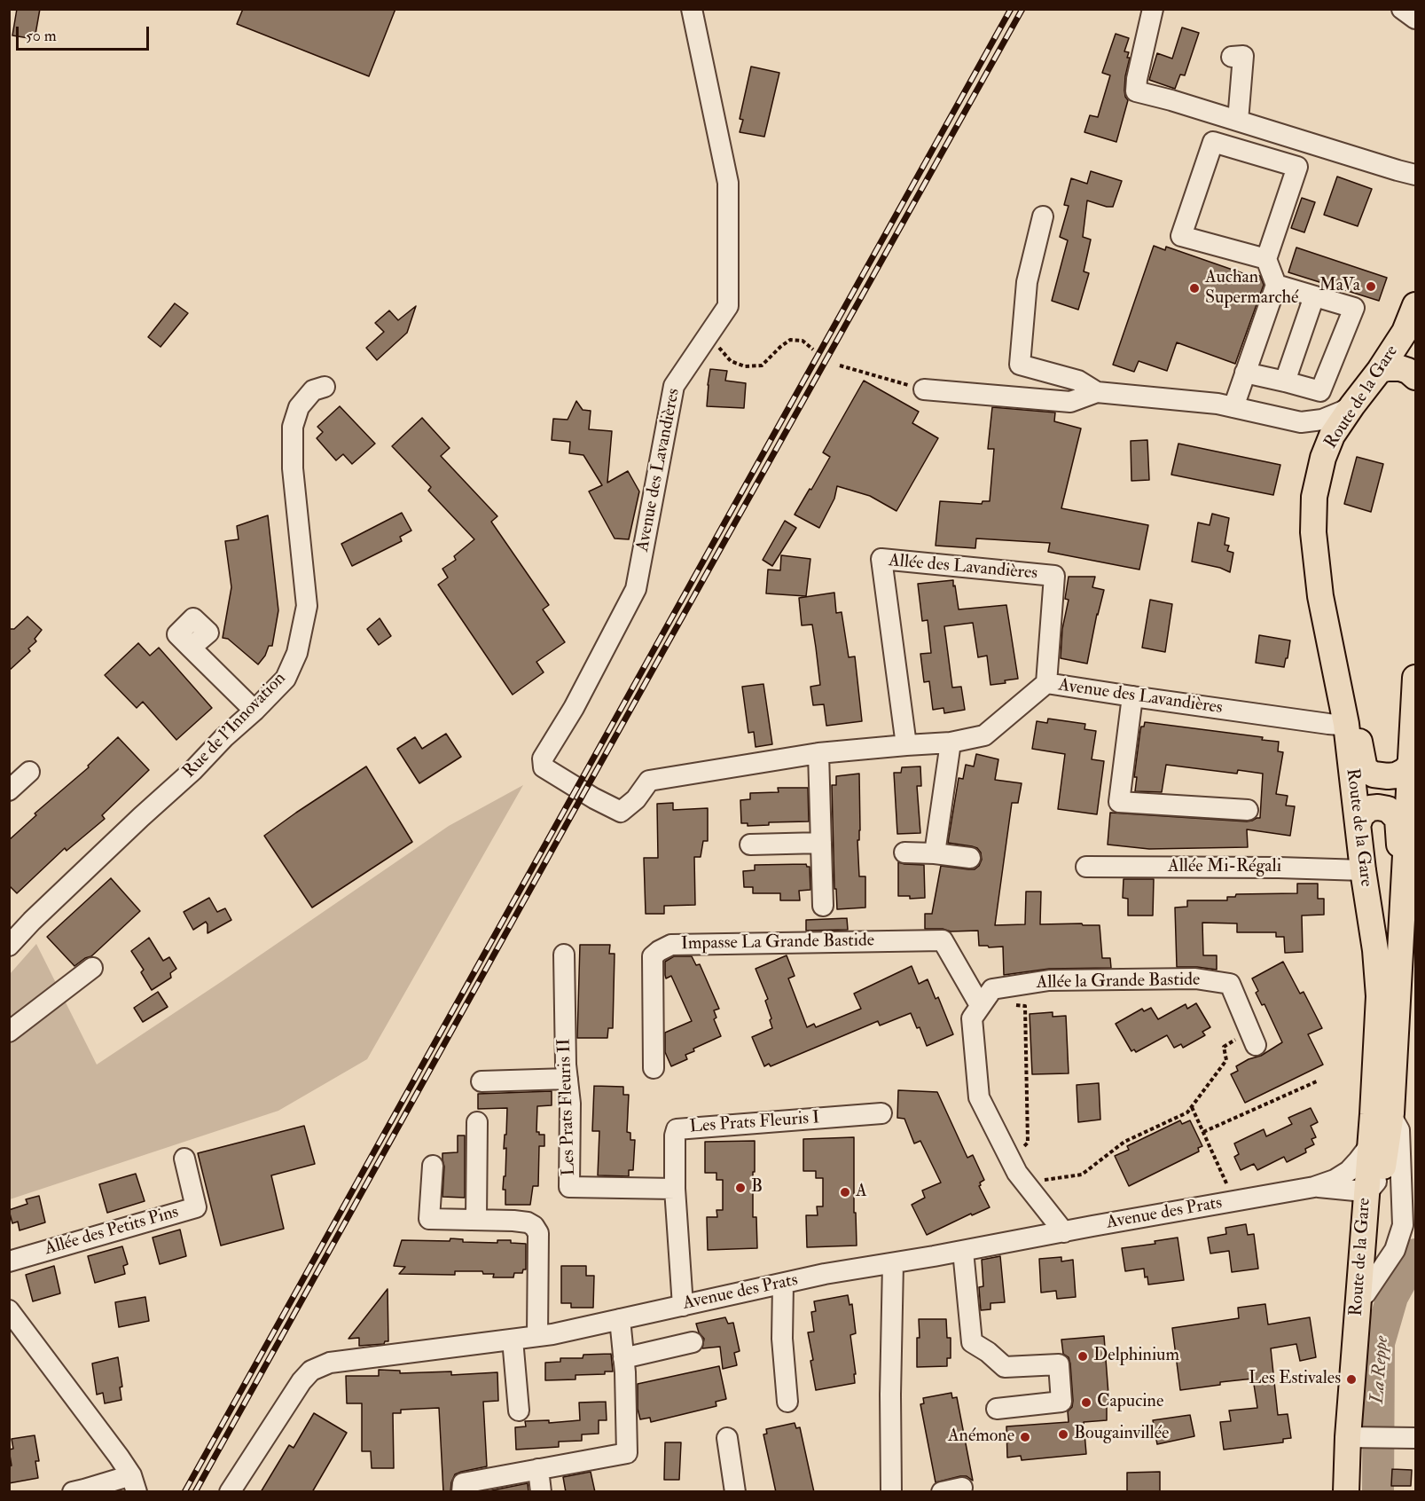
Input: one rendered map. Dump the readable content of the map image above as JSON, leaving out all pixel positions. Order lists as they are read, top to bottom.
{
  "streets": {
    "main road": ["Route de la Gare"],
    "street": [
      "Avenue des Lavandières",
      "Allée des Lavandières",
      "Rue de l'Innovation",
      "Allée Mi-Régali",
      "Impasse La Grande Bastide",
      "Allée la Grande Bastide",
      "Les Prats Fleuris II",
      "Les Prats Fleuris I",
      "Avenue des Prats",
      "Allée des Petits Pins"
    ]
  },
  "crossings": [
    ["Route de la Gare", "Avenue des Lavandières"],
    ["Route de la Gare", "Allée Mi-Régali"],
    ["Route de la Gare", "Avenue des Prats"],
    ["Avenue des Lavandières", "Allée des Lavandières"],
    ["Impasse La Grande Bastide", "Allée la Grande Bastide"],
    ["Allée la Grande Bastide", "Avenue des Prats"],
    ["Les Prats Fleuris II", "Les Prats Fleuris I"],
    ["Les Prats Fleuris I", "Avenue des Prats"]
  ],
  "water": ["La Reppe"],
  "places": [
    "MaVa",
    "Auchan Supermarché",
    "B",
    "A",
    "Delphinium",
    "Les Estivales",
    "Capucine",
    "Bougainvillée",
    "Anémone"
  ],
  "scale_bar": "50 m"
}
